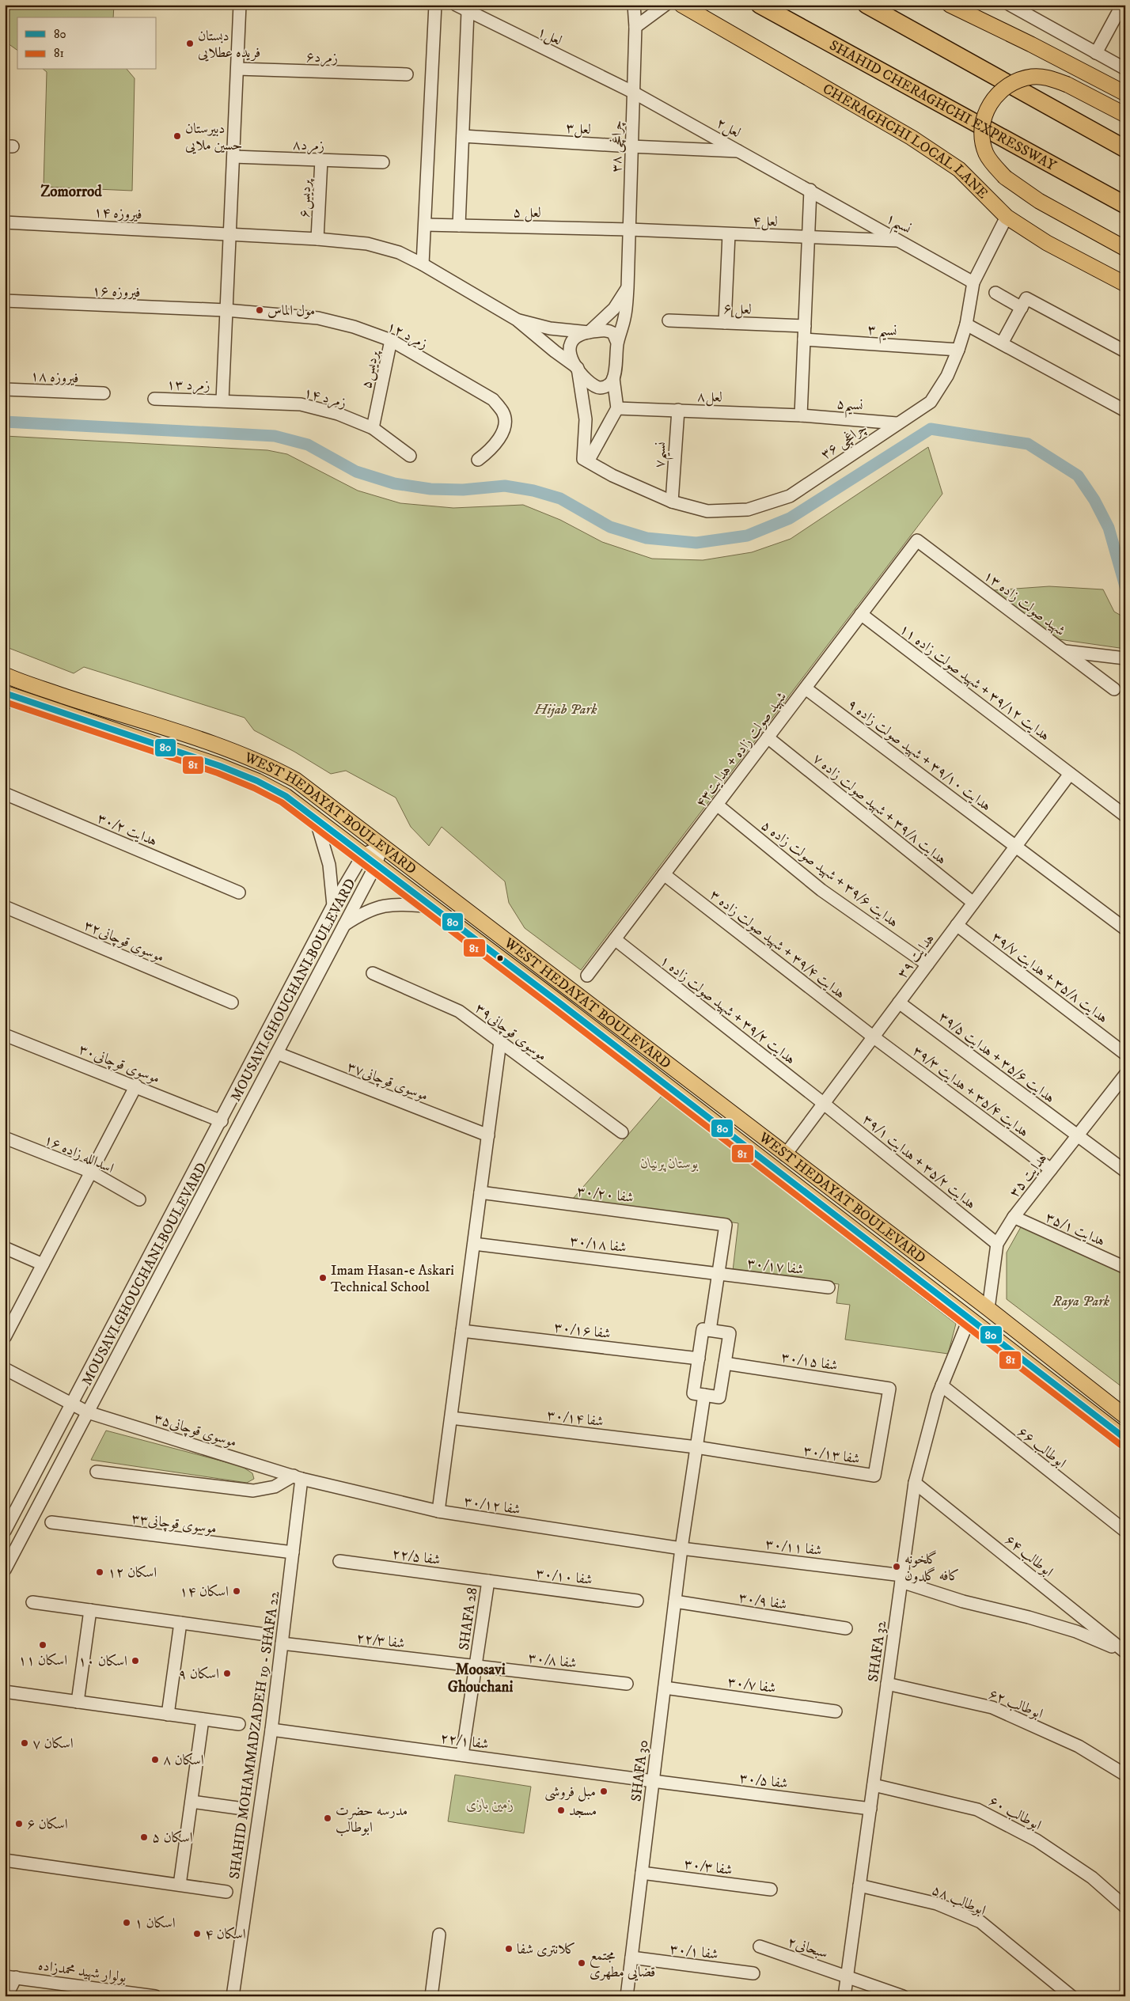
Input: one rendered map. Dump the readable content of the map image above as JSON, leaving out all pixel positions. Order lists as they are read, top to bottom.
{
  "streets": {
    "highway": ["SHAHID CHERAGHCHI EXPRESSWAY"],
    "main road": ["CHERAGHCHI LOCAL LANE", "WEST HEDAYAT BOULEVARD"],
    "street": [
      "لعل۱",
      "زمرد۶",
      "لعل۲",
      "لعل۳",
      "زمرد۸",
      "چراغچی ۳۸",
      "پردیس۶",
      "لعل ۵",
      "فیروزه ۱۴",
      "لعل۴",
      "نسیم۱",
      "فیروزه ۱۶",
      "لعل ۶",
      "نسیم ۳",
      "زمرد ۱۲",
      "پردیس۵",
      "فیروزه ۱۸",
      "زمرد ۱۳",
      "لعل۸",
      "زمرد ۱۴",
      "نسیم۵",
      "چراغچی ۳۶",
      "نسیم۷",
      "شهید صولت زاده ۱۳",
      "هدایت ۳۹/۱۲ + شهید صولت زاده ۱۱",
      "شهید صولت زاده + هدایت۴۳",
      "هدایت ۳۹/۱۰ + شهید صولت زاده ۹",
      "هدایت ۳۹/۸ + شهید صولت زاده ۷",
      "هدایت ۳۰/۲",
      "هدایت ۳۹/۶ + شهید صولت زاده ۵",
      "موسوی قوچانی۳۲",
      "هدایت ۳۹/۴ + شهید صولت زاده ۳",
      "هدایت ۳۹",
      "هدایت ۳۵/۸ + هدایت ۳۹/۷",
      "MOUSAVI GHOUCHANI BOULEVARD",
      "هدایت ۳۹/۲ + شهید صولت زاده ۱",
      "موسوی قوچانی۳۹",
      "هدایت ۳۵/۶ + هدایت ۳۹/۵",
      "موسوی قوچانی۳۰",
      "موسوی قوچانی۳۷",
      "هدایت ۳۵/۴ + هدایت ۳۹/۳",
      "اسدالله زاده ۱۶",
      "هدایت ۳۵/۲ + هدایت ۳۹/۱",
      "هدایت ۳۵",
      "شفا ۳۰/۲۰",
      "هدایت ۳۵/۱",
      "شفا ۳۰/۱۸",
      "شفا ۳۰/۱۷",
      "شفا ۳۰/۱۶",
      "شفا ۳۰/۱۵",
      "شفا ۳۰/۱۴",
      "موسوی قوچانی۳۵",
      "ابوطالب ۶۶",
      "شفا ۳۰/۱۳",
      "شفا ۳۰/۱۲",
      "موسوی قوچانی۳۳",
      "شفا ۳۰/۱۱",
      "ابوطالب ۶۴",
      "شفا ۲۲/۵",
      "شفا ۳۰/۱۰",
      "۳۰/۹ شفا",
      "SHAFA 28",
      "شفا ۲۲/۳",
      "SHAFA 32",
      "شفا ۳۰/۸",
      "۳۰/۷ شفا",
      "ابوطالب ۶۲",
      "SHAHID MOHAMMADZADEH 19 - SHAFA 22",
      "۲۲/۱ شفا",
      "SHAFA 30",
      "۳۰/۵ شفا",
      "ابوطالب ۶۰",
      "۳۰/۳ شفا",
      "ابوطالب ۵۸",
      "سبحانی۲",
      "شفا ۳۰/۱",
      "بولوار شهید محمدزاده"
    ]
  },
  "crossings": [
    ["لعل۱", "لعل۲"],
    ["لعل۱", "چراغچی ۳۸"],
    ["لعل۲", "لعل۳"],
    ["لعل۲", "چراغچی ۳۸"],
    ["لعل۲", "نسیم۱"],
    ["لعل۳", "چراغچی ۳۸"],
    ["CHERAGHCHI LOCAL LANE", "چراغچی ۳۶"],
    ["زمرد۸", "پردیس۶"],
    ["چراغچی ۳۸", "لعل ۵"],
    ["چراغچی ۳۸", "لعل۴"],
    ["پردیس۶", "فیروزه ۱۴"],
    ["لعل ۵", "لعل۴"],
    ["لعل۴", "نسیم۱"],
    ["نسیم۱", "چراغچی ۳۶"],
    ["فیروزه ۱۶", "زمرد ۱۲"],
    ["نسیم ۳", "چراغچی ۳۶"],
    ["زمرد ۱۲", "پردیس۵"],
    ["پردیس۵", "زمرد ۱۴"],
    ["زمرد ۱۳", "زمرد ۱۴"],
    ["لعل۸", "نسیم۵"],
    ["لعل۸", "نسیم۷"],
    ["نسیم۵", "چراغچی ۳۶"],
    ["چراغچی ۳۶", "نسیم۷"],
    ["شهید صولت زاده ۱۳", "شهید صولت زاده + هدایت۴۳"],
    ["هدایت ۳۹/۱۲ + شهید صولت زاده ۱۱", "شهید صولت زاده + هدایت۴۳"],
    ["هدایت ۳۹/۱۲ + شهید صولت زاده ۱۱", "هدایت ۳۹"],
    ["شهید صولت زاده + هدایت۴۳", "هدایت ۳۹/۱۰ + شهید صولت زاده ۹"],
    ["شهید صولت زاده + هدایت۴۳", "هدایت ۳۹/۸ + شهید صولت زاده ۷"],
    ["شهید صولت زاده + هدایت۴۳", "هدایت ۳۹/۶ + شهید صولت زاده ۵"],
    ["شهید صولت زاده + هدایت۴۳", "هدایت ۳۹/۴ + شهید صولت زاده ۳"],
    ["شهید صولت زاده + هدایت۴۳", "هدایت ۳۹/۲ + شهید صولت زاده ۱"],
    ["هدایت ۳۹/۱۰ + شهید صولت زاده ۹", "هدایت ۳۹"],
    ["هدایت ۳۹/۸ + شهید صولت زاده ۷", "هدایت ۳۹"],
    ["WEST HEDAYAT BOULEVARD", "هدایت ۳۹"],
    ["WEST HEDAYAT BOULEVARD", "MOUSAVI GHOUCHANI BOULEVARD"],
    ["WEST HEDAYAT BOULEVARD", "هدایت ۳۵"],
    ["WEST HEDAYAT BOULEVARD", "SHAFA 32"],
    ["هدایت ۳۹/۶ + شهید صولت زاده ۵", "هدایت ۳۹"],
    ["هدایت ۳۹/۴ + شهید صولت زاده ۳", "هدایت ۳۹"],
    ["هدایت ۳۹/۴ + شهید صولت زاده ۳", "هدایت ۳۵/۴ + هدایت ۳۹/۳"],
    ["هدایت ۳۹", "هدایت ۳۵/۸ + هدایت ۳۹/۷"],
    ["هدایت ۳۹", "هدایت ۳۹/۲ + شهید صولت زاده ۱"],
    ["هدایت ۳۹", "هدایت ۳۵/۶ + هدایت ۳۹/۵"],
    ["هدایت ۳۹", "هدایت ۳۵/۴ + هدایت ۳۹/۳"],
    ["هدایت ۳۹", "هدایت ۳۵/۲ + هدایت ۳۹/۱"],
    ["MOUSAVI GHOUCHANI BOULEVARD", "موسوی قوچانی۳۰"],
    ["MOUSAVI GHOUCHANI BOULEVARD", "موسوی قوچانی۳۷"],
    ["MOUSAVI GHOUCHANI BOULEVARD", "موسوی قوچانی۳۵"],
    ["هدایت ۳۹/۲ + شهید صولت زاده ۱", "هدایت ۳۵/۲ + هدایت ۳۹/۱"],
    ["هدایت ۳۵/۶ + هدایت ۳۹/۵", "هدایت ۳۵"],
    ["هدایت ۳۵/۴ + هدایت ۳۹/۳", "هدایت ۳۵"],
    ["هدایت ۳۵/۲ + هدایت ۳۹/۱", "هدایت ۳۵"],
    ["هدایت ۳۵", "هدایت ۳۵/۱"],
    ["شفا ۳۰/۲۰", "شفا ۳۰/۱۸"],
    ["شفا ۳۰/۲۰", "شفا ۳۰/۱۷"],
    ["شفا ۳۰/۱۸", "شفا ۳۰/۱۷"],
    ["شفا ۳۰/۱۵", "شفا ۳۰/۱۳"],
    ["شفا ۳۰/۱۴", "شفا ۳۰/۱۳"],
    ["شفا ۳۰/۱۴", "SHAFA 30"],
    ["موسوی قوچانی۳۵", "شفا ۳۰/۱۲"],
    ["موسوی قوچانی۳۵", "SHAHID MOHAMMADZADEH 19 - SHAFA 22"],
    ["ابوطالب ۶۶", "SHAFA 32"],
    ["شفا ۳۰/۱۳", "SHAFA 30"],
    ["شفا ۳۰/۱۲", "شفا ۳۰/۱۱"],
    ["شفا ۳۰/۱۲", "SHAHID MOHAMMADZADEH 19 - SHAFA 22"],
    ["شفا ۳۰/۱۲", "SHAFA 30"],
    ["موسوی قوچانی۳۳", "SHAHID MOHAMMADZADEH 19 - SHAFA 22"],
    ["شفا ۳۰/۱۱", "ابوطالب ۶۴"],
    ["شفا ۳۰/۱۱", "SHAFA 32"],
    ["شفا ۳۰/۱۱", "SHAFA 30"],
    ["ابوطالب ۶۴", "SHAFA 32"],
    ["شفا ۲۲/۵", "شفا ۳۰/۱۰"],
    ["شفا ۲۲/۵", "SHAFA 28"],
    ["شفا ۳۰/۱۰", "SHAFA 28"],
    ["۳۰/۹ شفا", "SHAFA 30"],
    ["SHAFA 28", "شفا ۲۲/۳"],
    ["SHAFA 28", "شفا ۳۰/۸"],
    ["SHAFA 28", "۲۲/۱ شفا"],
    ["شفا ۲۲/۳", "شفا ۳۰/۸"],
    ["شفا ۲۲/۳", "SHAHID MOHAMMADZADEH 19 - SHAFA 22"],
    ["SHAFA 32", "ابوطالب ۶۲"],
    ["SHAFA 32", "۳۰/۵ شفا"],
    ["SHAFA 32", "ابوطالب ۶۰"],
    ["SHAFA 32", "ابوطالب ۵۸"],
    ["SHAFA 32", "سبحانی۲"],
    ["۳۰/۷ شفا", "SHAFA 30"],
    ["SHAHID MOHAMMADZADEH 19 - SHAFA 22", "۲۲/۱ شفا"],
    ["۲۲/۱ شفا", "SHAFA 30"],
    ["۲۲/۱ شفا", "۳۰/۵ شفا"],
    ["SHAFA 30", "۳۰/۵ شفا"],
    ["SHAFA 30", "۳۰/۳ شفا"],
    ["SHAFA 30", "شفا ۳۰/۱"]
  ],
  "districts": ["Zomorrod", "Moosavi Ghouchani"],
  "parks": [
    "Hijab Park",
    "بوستان پرنیان",
    "Raya Park",
    "زمین بازی"
  ],
  "places": [
    "دبستان فریده عطلایی",
    "دبیرستان حسین ملایی",
    "مول الماس",
    "Imam Hasan-e Askari Technical School",
    "گلخونه کافه گلدون",
    "اسکان ۱۲",
    "اسکان ۱۴",
    "اسکان ۱۱",
    "اسکان ۱۰",
    "اسکان ۹",
    "اسکان ۷",
    "اسکان ۸",
    "مبل فروشی",
    "مسجد",
    "مدرسه حضرت ابوطالب",
    "اسکان ۶",
    "اسکان ۵",
    "اسکان ۱",
    "اسکان ۴",
    "کلانتری شفا",
    "مجتمع قضایی مطهری"
  ],
  "lines": ["transit line 80", "transit line 81"],
  "legend": ["80", "81"]
}
